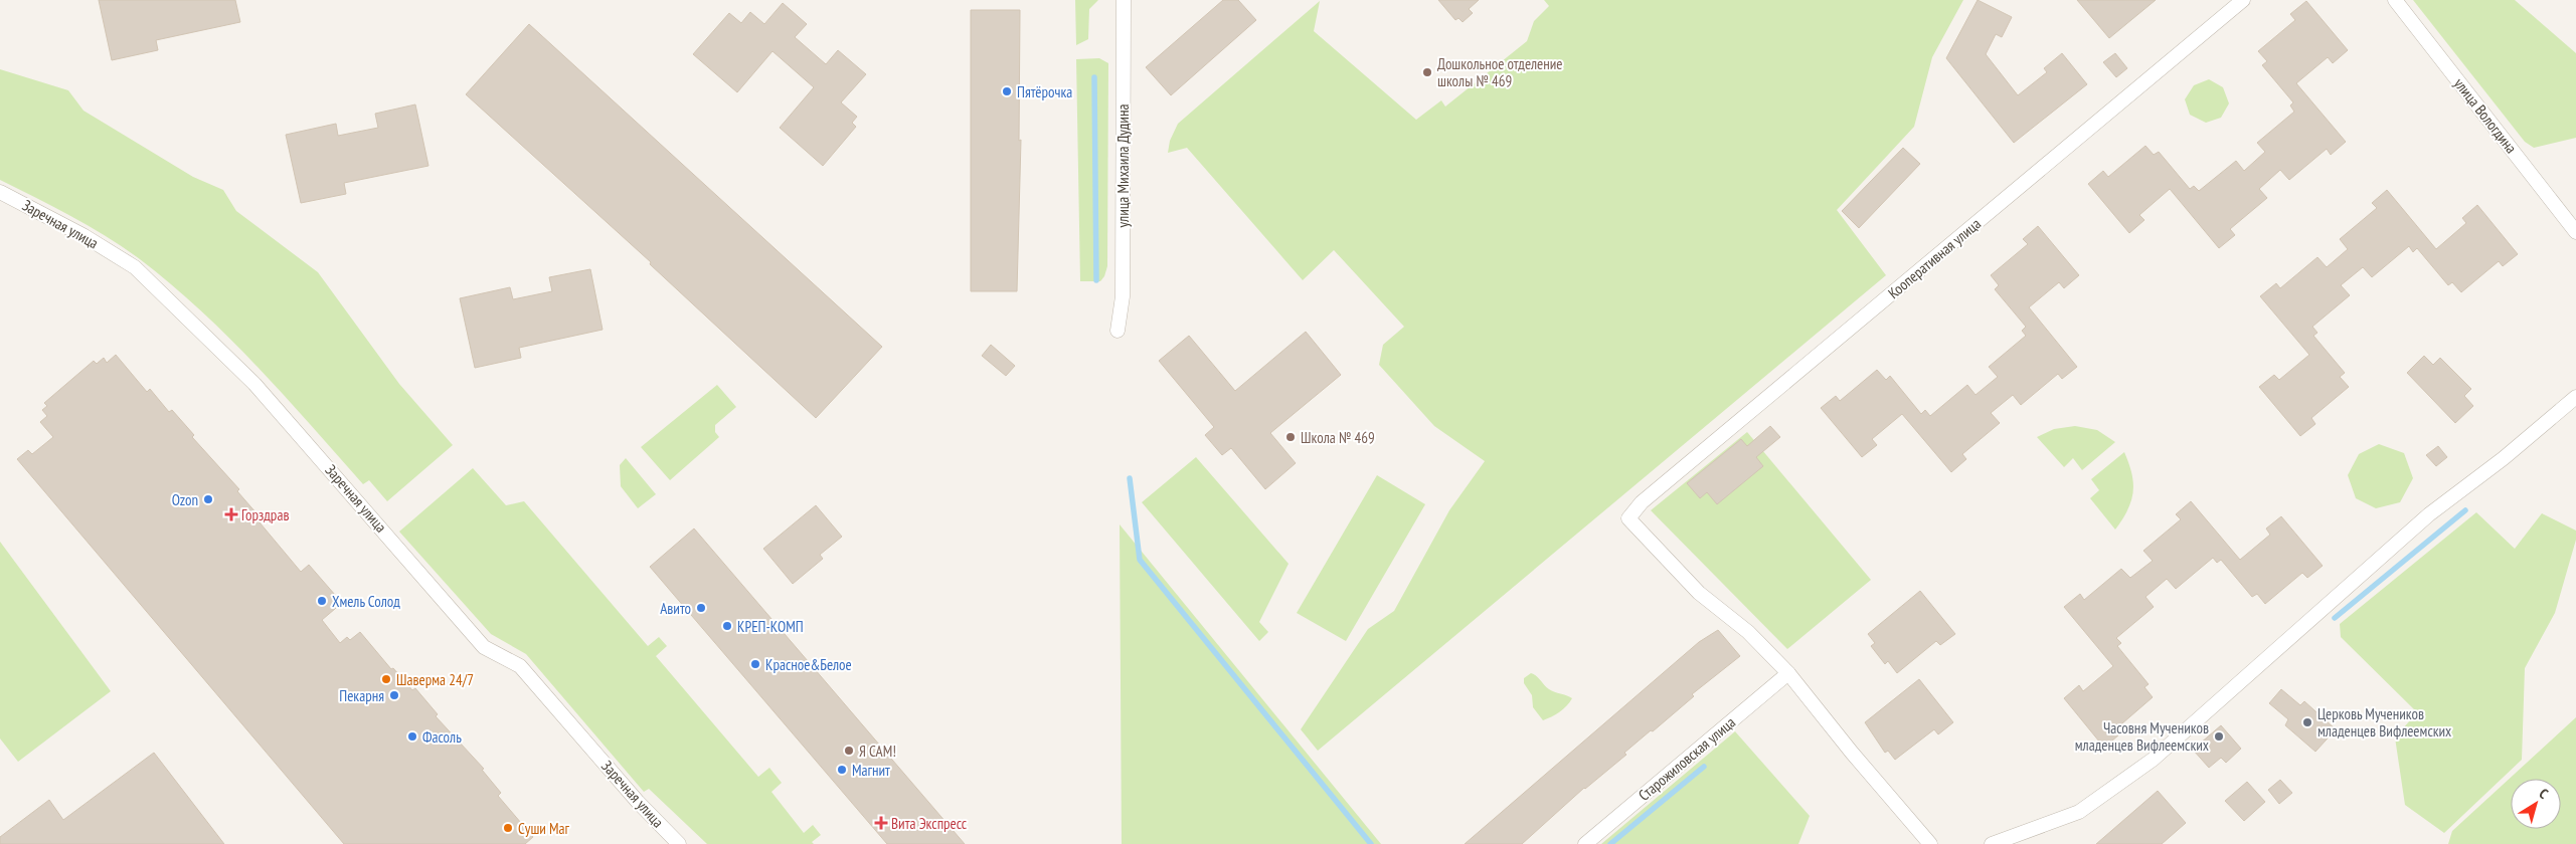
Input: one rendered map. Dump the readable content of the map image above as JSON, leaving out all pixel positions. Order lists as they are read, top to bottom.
{
  "streets": {
    "street": [
      "улица Вологдина",
      "улица Михаила Дудина",
      "Заречная улица",
      "Кооперативная улица",
      "Старожиловская улица"
    ]
  },
  "crossings": [
    ["Кооперативная улица", "Старожиловская улица"]
  ],
  "places": {
    "other": [
      "Дошкольное отделение школы № 469",
      "Пятёрочка",
      "Школа № 469",
      "Ozon",
      "Хмель Солод",
      "Авито",
      "КРЕП-КОМП",
      "Красное&Белое",
      "Шаверма 24/7",
      "Пекарня",
      "Церковь Мучеников младенцев Вифлеемских",
      "Фасоль",
      "Часовня Мучеников младенцев Вифлеемских",
      "Я САМ!",
      "Магнит",
      "Суши Маг"
    ],
    "health": ["Горздрав", "Вита Экспресс"]
  },
  "north": "top right"
}
